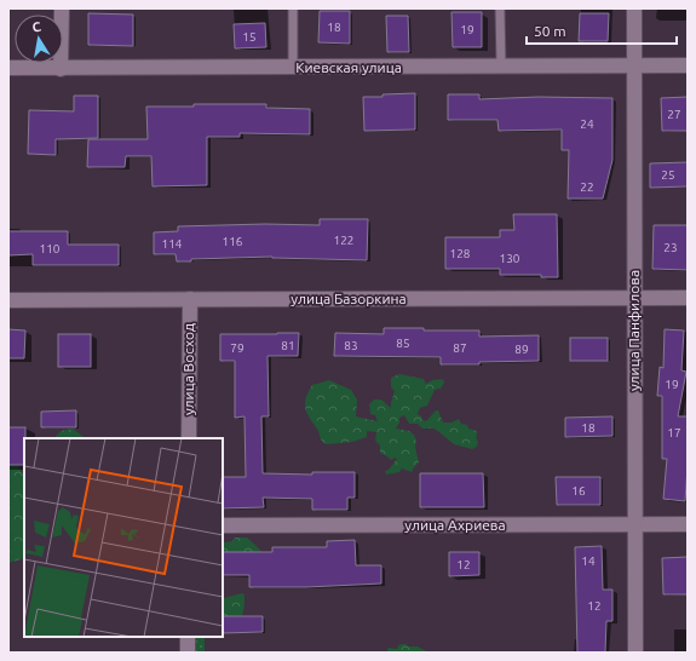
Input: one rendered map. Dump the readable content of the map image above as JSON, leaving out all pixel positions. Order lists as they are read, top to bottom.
{
  "streets": {
    "street": [
      "Киевская улица",
      "улица Базоркина",
      "улица Панфилова",
      "улица Восход",
      "улица Ахриева"
    ]
  },
  "crossings": [
    ["Киевская улица", "улица Панфилова"],
    ["улица Базоркина", "улица Панфилова"],
    ["улица Базоркина", "улица Восход"],
    ["улица Панфилова", "улица Ахриева"]
  ],
  "house_numbers": [
    "18",
    "19",
    "15",
    "27",
    "24",
    "25",
    "22",
    "122",
    "116",
    "114",
    "23",
    "110",
    "128",
    "130",
    "85",
    "81",
    "83",
    "79",
    "87",
    "89",
    "19",
    "18",
    "17",
    "16",
    "14",
    "12",
    "12"
  ],
  "scale_bar": "50 m",
  "north": "top"
}
